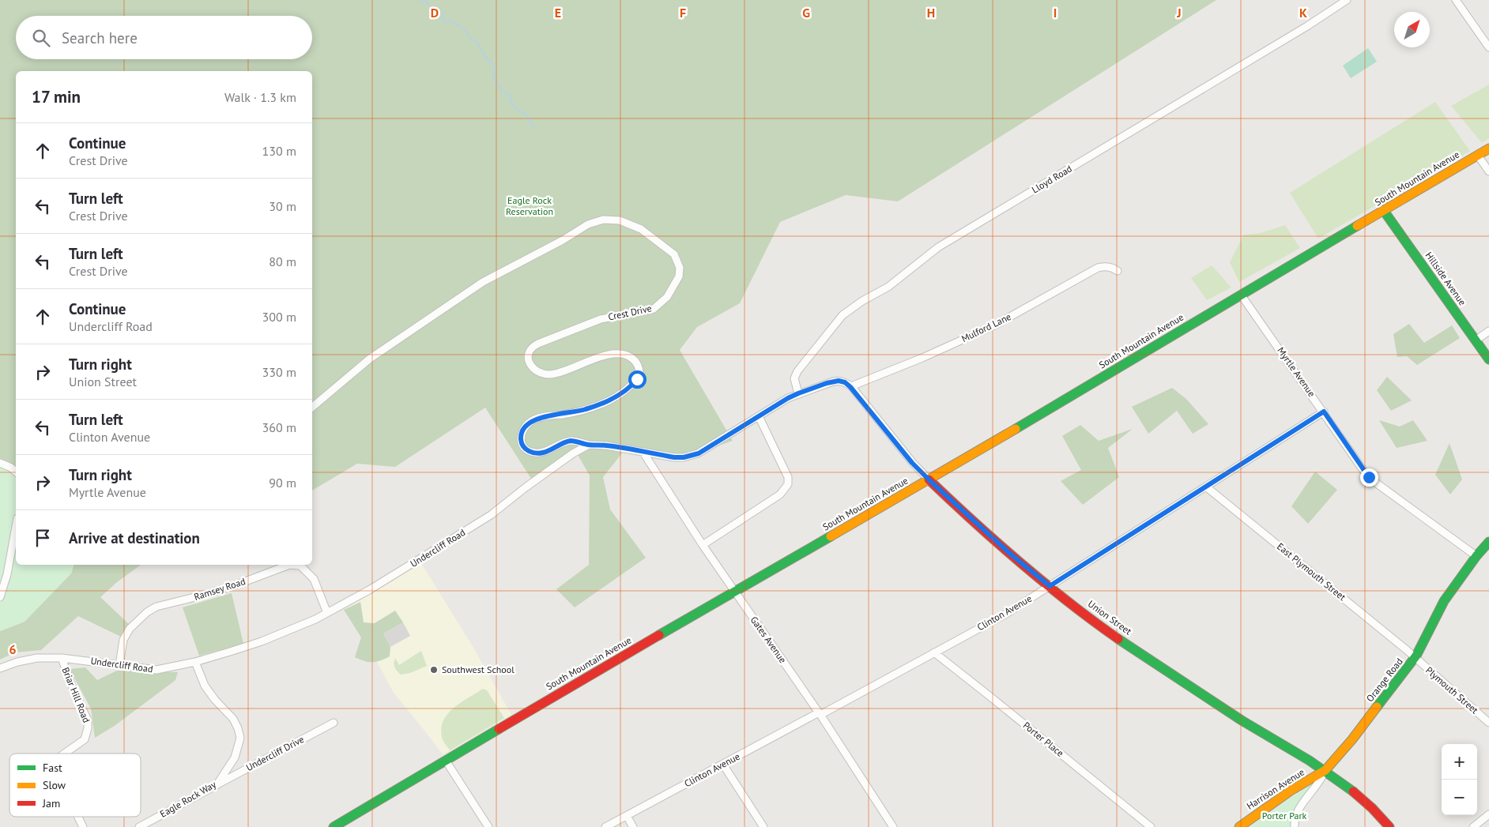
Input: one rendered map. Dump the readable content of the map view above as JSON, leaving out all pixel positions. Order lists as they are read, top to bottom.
{
  "streets": {
    "street": [
      "South Mountain Avenue",
      "Lloyd Road",
      "Hillside Avenue",
      "Crest Drive",
      "Mulford Lane",
      "Myrtle Avenue",
      "Undercliff Road",
      "East Plymouth Street",
      "Ramsey Road",
      "Clinton Avenue",
      "Union Street",
      "Gates Avenue",
      "Orange Road",
      "Plymouth Street",
      "Briar Hill Road",
      "Porter Place",
      "Undercliff Drive",
      "Harrison Avenue",
      "Eagle Rock Way"
    ]
  },
  "crossings": [
    ["South Mountain Avenue", "Hillside Avenue"],
    ["South Mountain Avenue", "Myrtle Avenue"],
    ["South Mountain Avenue", "Union Street"],
    ["South Mountain Avenue", "Gates Avenue"],
    ["Crest Drive", "Undercliff Road"],
    ["Mulford Lane", "Union Street"],
    ["Myrtle Avenue", "Clinton Avenue"],
    ["Myrtle Avenue", "Orange Road"],
    ["Undercliff Road", "Ramsey Road"],
    ["Undercliff Road", "Briar Hill Road"],
    ["Undercliff Road", "Eagle Rock Way"],
    ["East Plymouth Street", "Clinton Avenue"],
    ["East Plymouth Street", "Orange Road"],
    ["East Plymouth Street", "Plymouth Street"],
    ["Clinton Avenue", "Union Street"],
    ["Clinton Avenue", "Gates Avenue"],
    ["Clinton Avenue", "Porter Place"],
    ["Union Street", "Orange Road"],
    ["Union Street", "Harrison Avenue"],
    ["Orange Road", "Plymouth Street"],
    ["Orange Road", "Harrison Avenue"],
    ["Undercliff Drive", "Eagle Rock Way"]
  ],
  "parks": ["Eagle Rock Reservation", "Porter Park"],
  "places": ["Southwest School"],
  "legend": ["Fast", "Slow", "Jam"],
  "north": "top right",
  "page": {
    "search": "Search here",
    "heading": ["17 min", "Walk · 1.3 km"],
    "list": [
      ["Continue", "Crest Drive", "130 m"],
      ["Turn left", "Crest Drive", "30 m"],
      ["Turn left", "Crest Drive", "80 m"],
      ["Continue", "Undercliff Road", "300 m"],
      ["Turn right", "Union Street", "330 m"],
      ["Turn left", "Clinton Avenue", "360 m"],
      ["Turn right", "Myrtle Avenue", "90 m"],
      "Arrive at destination"
    ],
    "map_buttons": ["+", "−"]
  },
  "grid": {
    "columns": [
      "D",
      "E",
      "F",
      "G",
      "H",
      "I",
      "J",
      "K"
    ],
    "rows": ["6"]
  }
}
